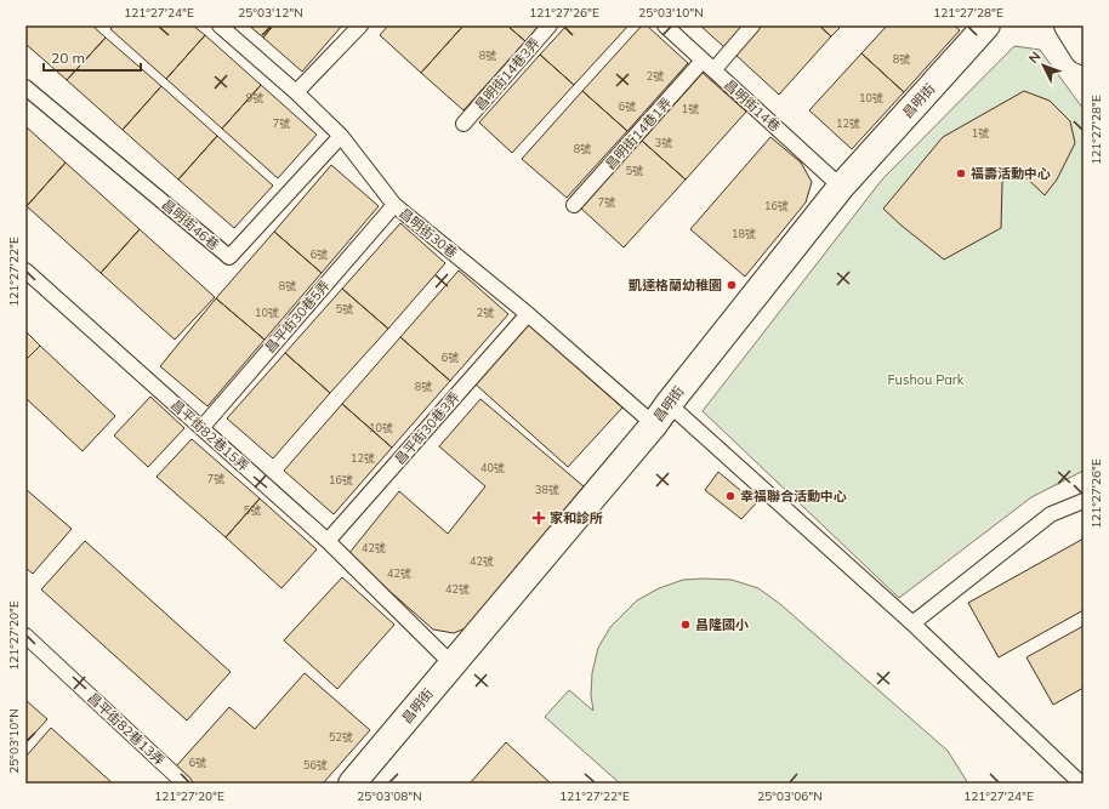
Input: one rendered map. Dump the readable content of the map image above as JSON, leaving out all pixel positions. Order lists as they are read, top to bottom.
{
  "streets": {
    "street": ["昌明街"],
    "lane": [
      "昌明街14巷3弄",
      "昌明街14巷",
      "昌明街14巷1弄",
      "昌明街46巷",
      "昌明街30巷",
      "昌平街30巷5弄",
      "昌平街30巷3弄",
      "昌平街82巷15弄",
      "昌平街82巷13弄"
    ]
  },
  "crossings": [
    ["昌明街", "昌明街14巷"],
    ["昌明街", "昌明街30巷"],
    ["昌明街", "昌平街82巷15弄"],
    ["昌明街14巷", "昌明街14巷1弄"],
    ["昌明街46巷", "昌明街30巷"],
    ["昌明街30巷", "昌平街30巷5弄"],
    ["昌明街30巷", "昌平街30巷3弄"],
    ["昌平街30巷5弄", "昌平街82巷15弄"],
    ["昌平街30巷3弄", "昌平街82巷15弄"]
  ],
  "parks": ["Fushou Park"],
  "places": {
    "other": [
      "福壽活動中心",
      "凱達格蘭幼稚園",
      "幸福聯合活動中心",
      "昌隆國小"
    ],
    "health": ["家和診所"]
  },
  "house_numbers": [
    "8號",
    "8號",
    "2號",
    "9號",
    "10號",
    "6號",
    "1號",
    "7號",
    "12號",
    "1號",
    "3號",
    "8號",
    "5號",
    "7號",
    "16號",
    "18號",
    "6號",
    "8號",
    "5號",
    "10號",
    "2號",
    "6號",
    "8號",
    "10號",
    "12號",
    "40號",
    "7號",
    "16號",
    "38號",
    "5號",
    "42號",
    "42號",
    "42號",
    "42號",
    "52號",
    "6號",
    "56號"
  ],
  "scale_bar": "20 m",
  "north": "top left",
  "coordinates": [
    "121°27'24\"E",
    "25°03'12\"N",
    "121°27'26\"E",
    "25°03'10\"N",
    "121°27'28\"E",
    "121°27'22\"E",
    "121°27'20\"E",
    "25°03'08\"N",
    "25°03'06\"N"
  ]
}
